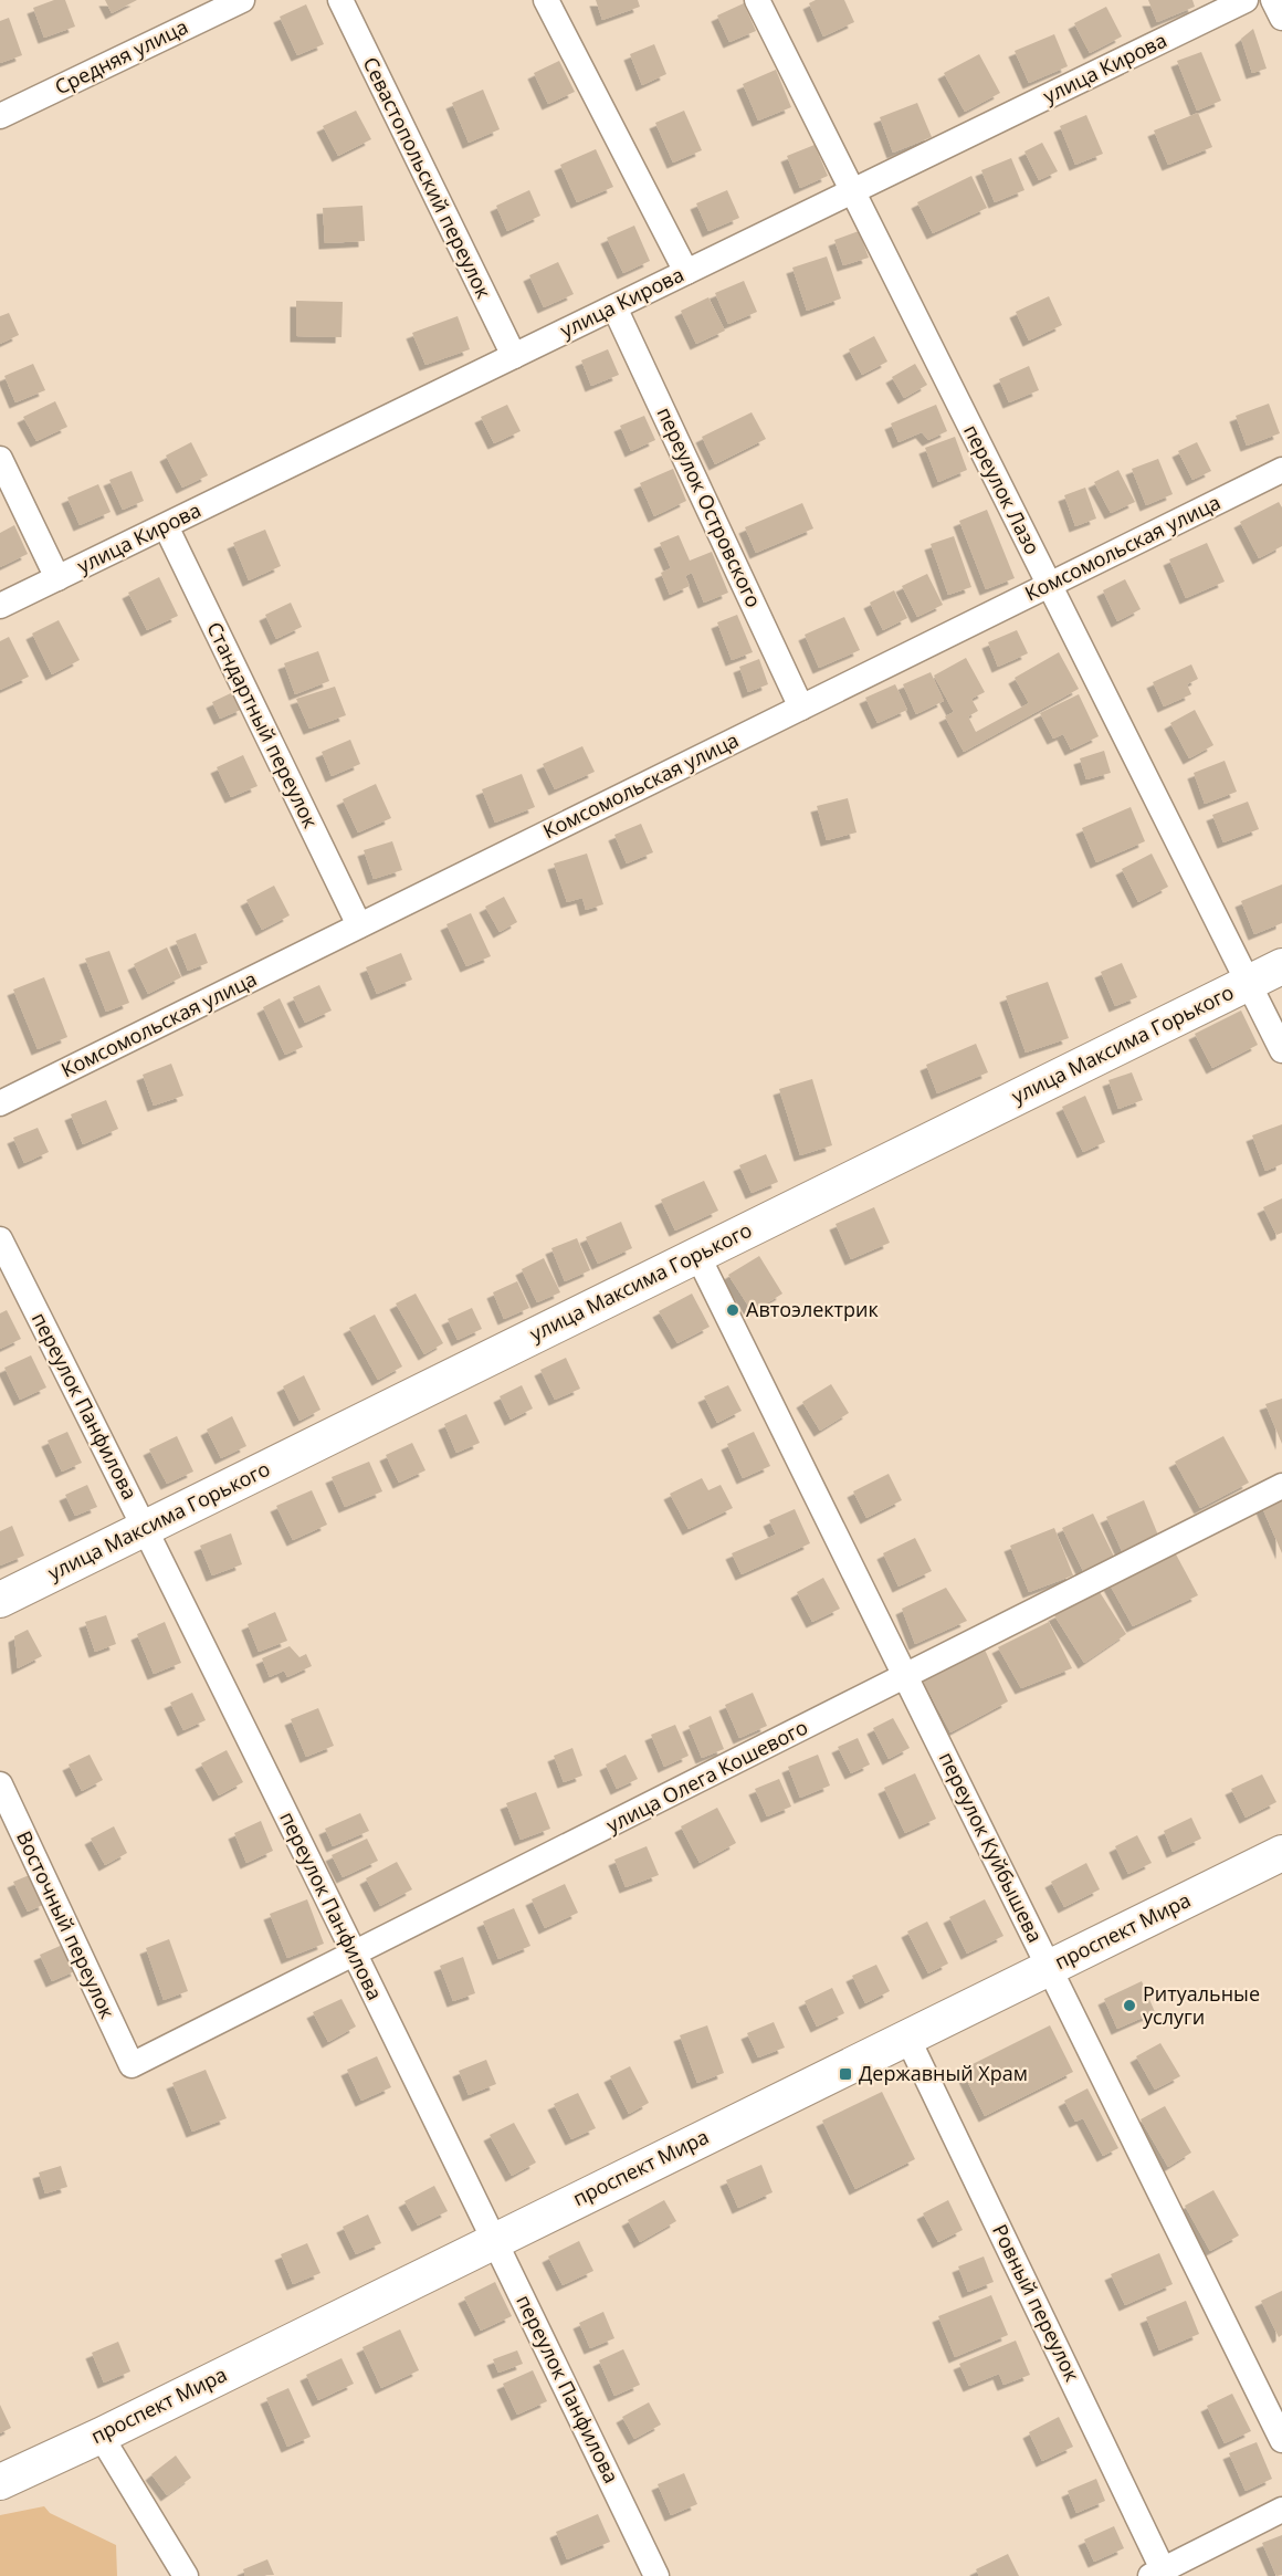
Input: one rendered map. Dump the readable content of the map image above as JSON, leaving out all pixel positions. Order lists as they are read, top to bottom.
{
  "streets": {
    "main road": ["улица Максима Горького", "проспект Мира"],
    "street": [
      "Средняя улица",
      "улица Кирова",
      "Севастопольский переулок",
      "переулок Лазо",
      "переулок Островского",
      "Комсомольская улица",
      "Стандартный переулок",
      "переулок Панфилова",
      "улица Олега Кошевого",
      "переулок Куйбышева",
      "Восточный переулок",
      "Ровный переулок"
    ]
  },
  "crossings": [
    ["улица Кирова", "Севастопольский переулок"],
    ["улица Кирова", "переулок Лазо"],
    ["улица Кирова", "переулок Островского"],
    ["улица Кирова", "Стандартный переулок"],
    ["переулок Лазо", "Комсомольская улица"],
    ["переулок Лазо", "улица Максима Горького"],
    ["переулок Островского", "Комсомольская улица"],
    ["Комсомольская улица", "Стандартный переулок"],
    ["улица Максима Горького", "переулок Панфилова"],
    ["улица Максима Горького", "переулок Куйбышева"],
    ["переулок Панфилова", "улица Олега Кошевого"],
    ["переулок Панфилова", "проспект Мира"],
    ["улица Олега Кошевого", "переулок Куйбышева"],
    ["улица Олега Кошевого", "Восточный переулок"],
    ["переулок Куйбышева", "проспект Мира"],
    ["проспект Мира", "Ровный переулок"]
  ],
  "places": {
    "other": ["Автоэлектрик", "Ритуальные услуги"],
    "transit": ["Державный Храм"]
  }
}
